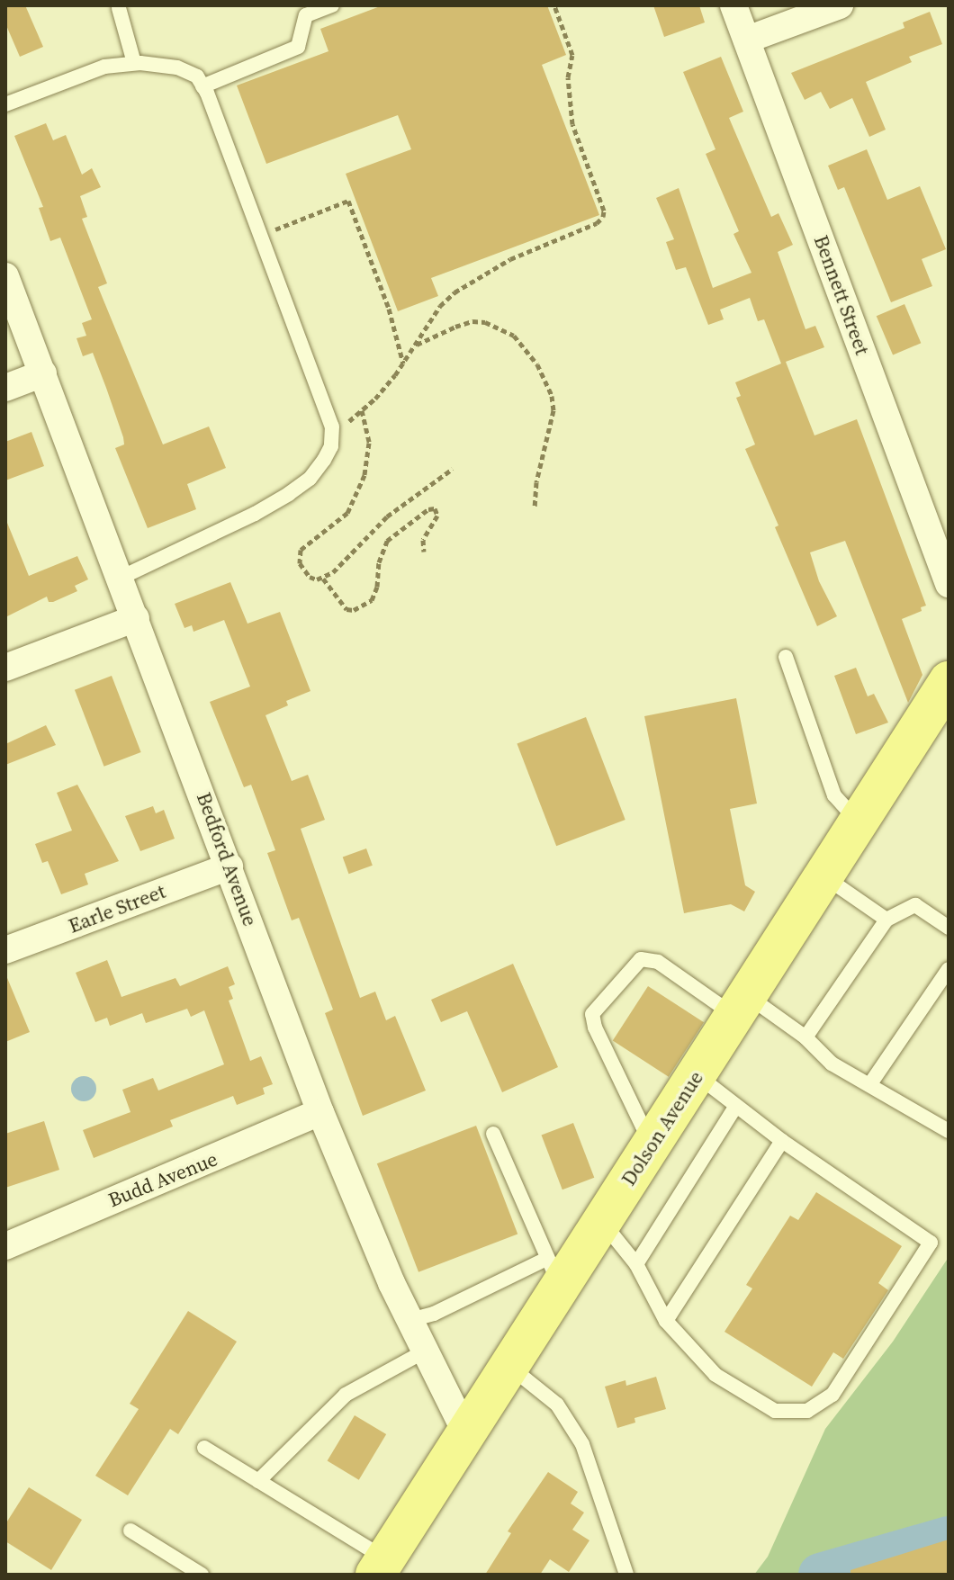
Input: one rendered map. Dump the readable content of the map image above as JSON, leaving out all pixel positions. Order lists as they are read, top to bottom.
{
  "streets": {
    "main road": ["Dolson Avenue"],
    "street": [
      "Bennett Street",
      "Bedford Avenue",
      "Earle Street",
      "Budd Avenue"
    ]
  },
  "crossings": [
    ["Bedford Avenue", "Earle Street"],
    ["Bedford Avenue", "Dolson Avenue"],
    ["Bedford Avenue", "Budd Avenue"]
  ]
}
